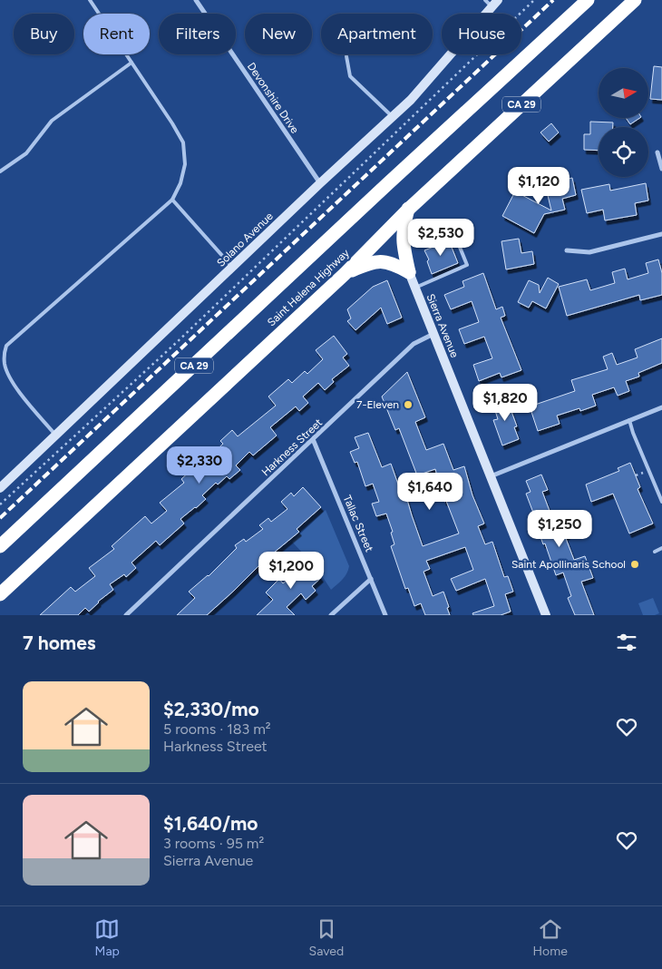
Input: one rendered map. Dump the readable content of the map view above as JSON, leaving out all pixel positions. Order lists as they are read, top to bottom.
{
  "streets": {
    "highway": ["CA 29", "Saint Helena Highway"],
    "street": [
      "Devonshire Drive",
      "Solano Avenue",
      "Sierra Avenue",
      "Harkness Street",
      "Tallac Street"
    ]
  },
  "crossings": [
    ["Devonshire Drive", "Solano Avenue"],
    ["Sierra Avenue", "Harkness Street"],
    ["Harkness Street", "Tallac Street"]
  ],
  "places": ["7-Eleven", "Saint Apollinaris School"],
  "north": "right",
  "page": {
    "chip": [
      "Buy",
      "Rent",
      "Filters",
      "New",
      "Apartment",
      "House"
    ],
    "price": [
      "$1,120",
      "$2,530",
      "$1,820",
      "$2,330",
      "$1,640",
      "$1,250",
      "$1,200"
    ],
    "heading": "7 homes",
    "list": [
      {
        "name": "$2,330/mo",
        "note": "5 rooms · 183 m² · Harkness Street"
      },
      {
        "name": "$1,640/mo",
        "note": "3 rooms · 95 m² · Sierra Avenue"
      }
    ],
    "tabs": ["Map", "Saved", "Home"]
  }
}
